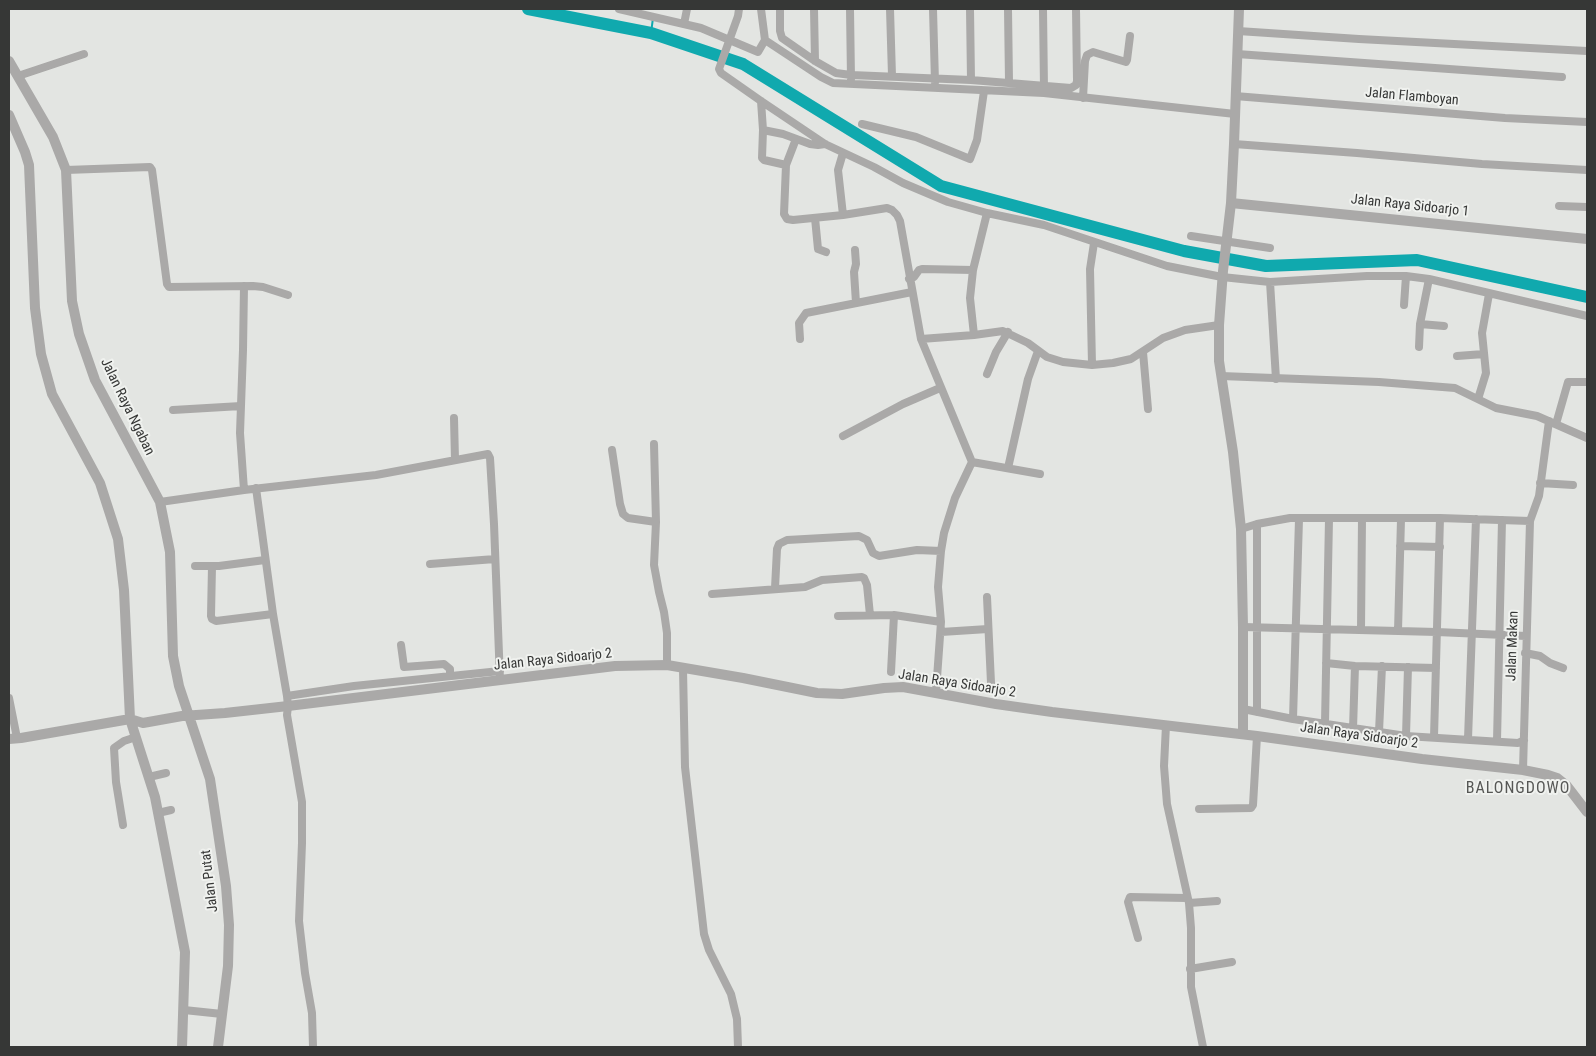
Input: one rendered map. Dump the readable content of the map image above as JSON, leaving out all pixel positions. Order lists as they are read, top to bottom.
{
  "streets": {
    "street": [
      "Jalan Flamboyan",
      "Jalan Raya Sidoarjo 1",
      "Jalan Raya Ngaban",
      "Jalan Makan",
      "Jalan Raya Sidoarjo 2",
      "Jalan Putat"
    ]
  },
  "crossings": [
    ["Jalan Raya Ngaban", "Jalan Raya Sidoarjo 2"],
    ["Jalan Raya Ngaban", "Jalan Putat"],
    ["Jalan Makan", "Jalan Raya Sidoarjo 2"],
    ["Jalan Raya Sidoarjo 2", "Jalan Putat"]
  ],
  "districts": ["BALONGDOWO"]
}
